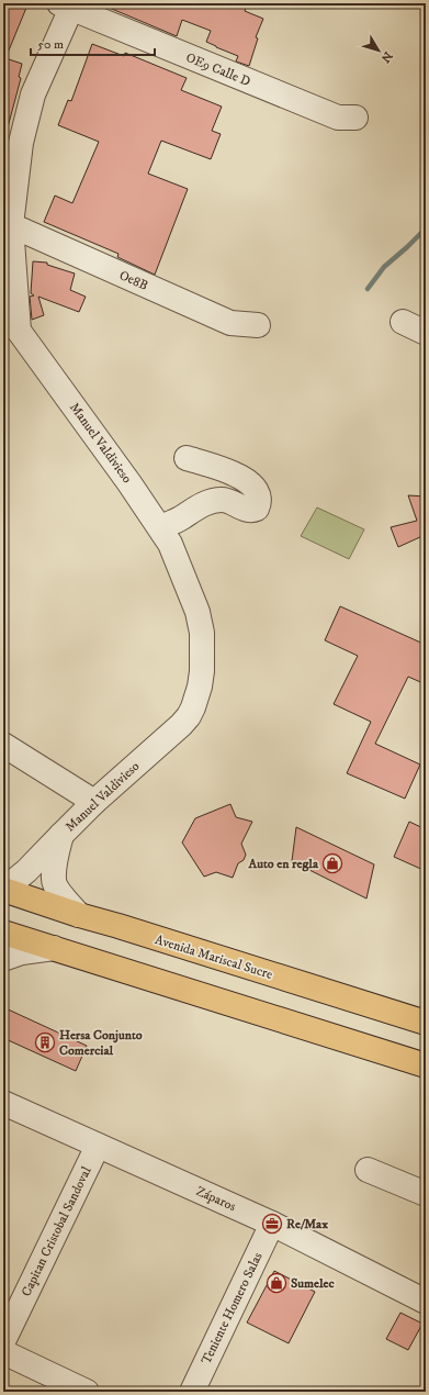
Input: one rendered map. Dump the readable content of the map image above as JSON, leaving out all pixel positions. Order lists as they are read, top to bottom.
{
  "streets": {
    "main road": ["Avenida Mariscal Sucre"],
    "street": [
      "OE9 Calle D",
      "Oe8B",
      "Manuel Valdivieso",
      "Záparos",
      "Capitan Cristobal Sandoval",
      "Teniente Homero Salas"
    ]
  },
  "crossings": [
    ["OE9 Calle D", "Manuel Valdivieso"],
    ["Oe8B", "Manuel Valdivieso"],
    ["Manuel Valdivieso", "Avenida Mariscal Sucre"],
    ["Záparos", "Capitan Cristobal Sandoval"],
    ["Záparos", "Teniente Homero Salas"]
  ],
  "places": {
    "shop": ["Auto en regla", "Sumelec"],
    "building": ["Hersa Conjunto Comercial"],
    "office": ["Re/Max"]
  },
  "scale_bar": "50 m",
  "north": "bottom right"
}
